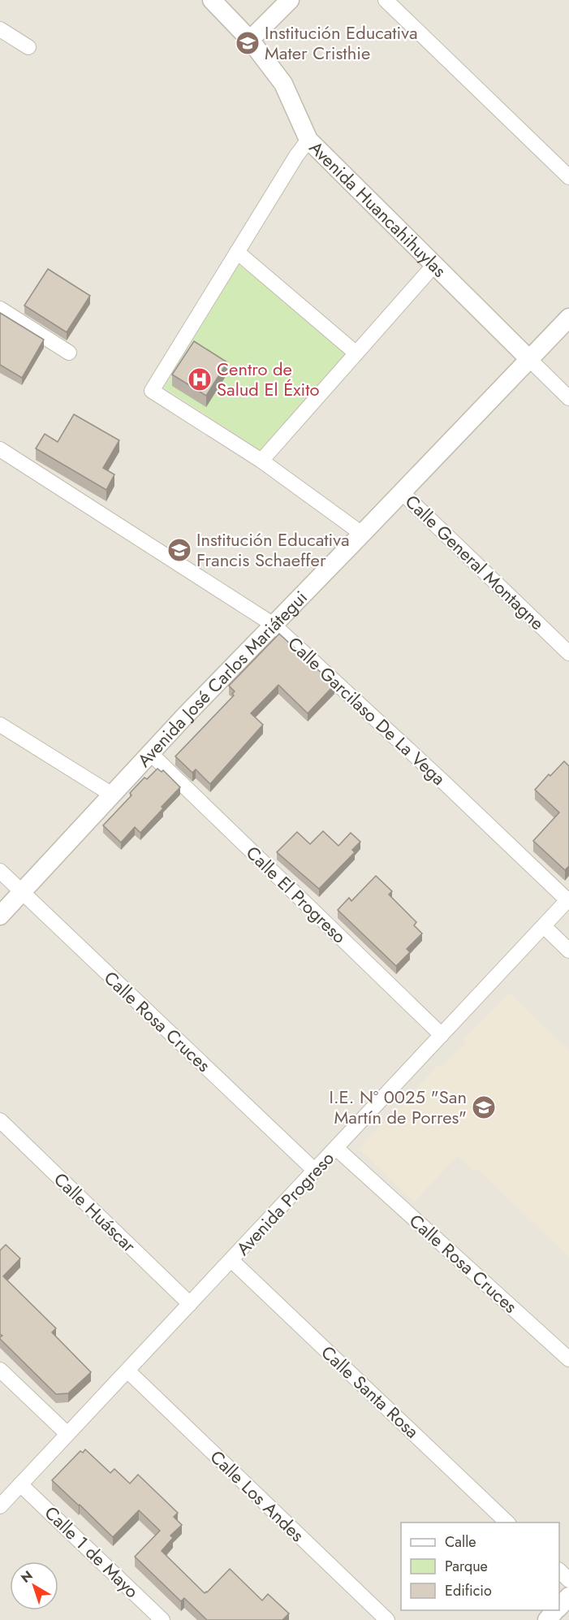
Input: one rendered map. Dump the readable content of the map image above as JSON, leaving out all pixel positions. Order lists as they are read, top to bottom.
{
  "streets": {
    "street": [
      "Avenida Huancahihuylas",
      "Calle General Montagne",
      "Avenida José Carlos Mariátegui",
      "Calle Garcilaso De La Vega",
      "Calle El Progreso",
      "Calle Rosa Cruces",
      "Avenida Progreso",
      "Calle Huáscar",
      "Calle Santa Rosa",
      "Calle Los Andes",
      "Calle 1 de Mayo"
    ]
  },
  "crossings": [
    ["Avenida Huancahihuylas", "Avenida José Carlos Mariátegui"],
    ["Calle General Montagne", "Avenida José Carlos Mariátegui"],
    ["Avenida José Carlos Mariátegui", "Calle Garcilaso De La Vega"],
    ["Avenida José Carlos Mariátegui", "Calle El Progreso"],
    ["Avenida José Carlos Mariátegui", "Calle Rosa Cruces"],
    ["Calle Garcilaso De La Vega", "Avenida Progreso"],
    ["Calle El Progreso", "Avenida Progreso"],
    ["Calle Rosa Cruces", "Avenida Progreso"],
    ["Avenida Progreso", "Calle Huáscar"],
    ["Avenida Progreso", "Calle Santa Rosa"],
    ["Avenida Progreso", "Calle Los Andes"],
    ["Avenida Progreso", "Calle 1 de Mayo"]
  ],
  "places": {
    "school or university": ["Institución Educativa Mater Cristhie", "Institución Educativa Francis Schaeffer", "I.E. N° 0025 \"San Martín de Porres\""],
    "hospital": ["Centro de Salud El Éxito"]
  },
  "legend": ["Calle", "Parque", "Edificio"],
  "north": "top left"
}
